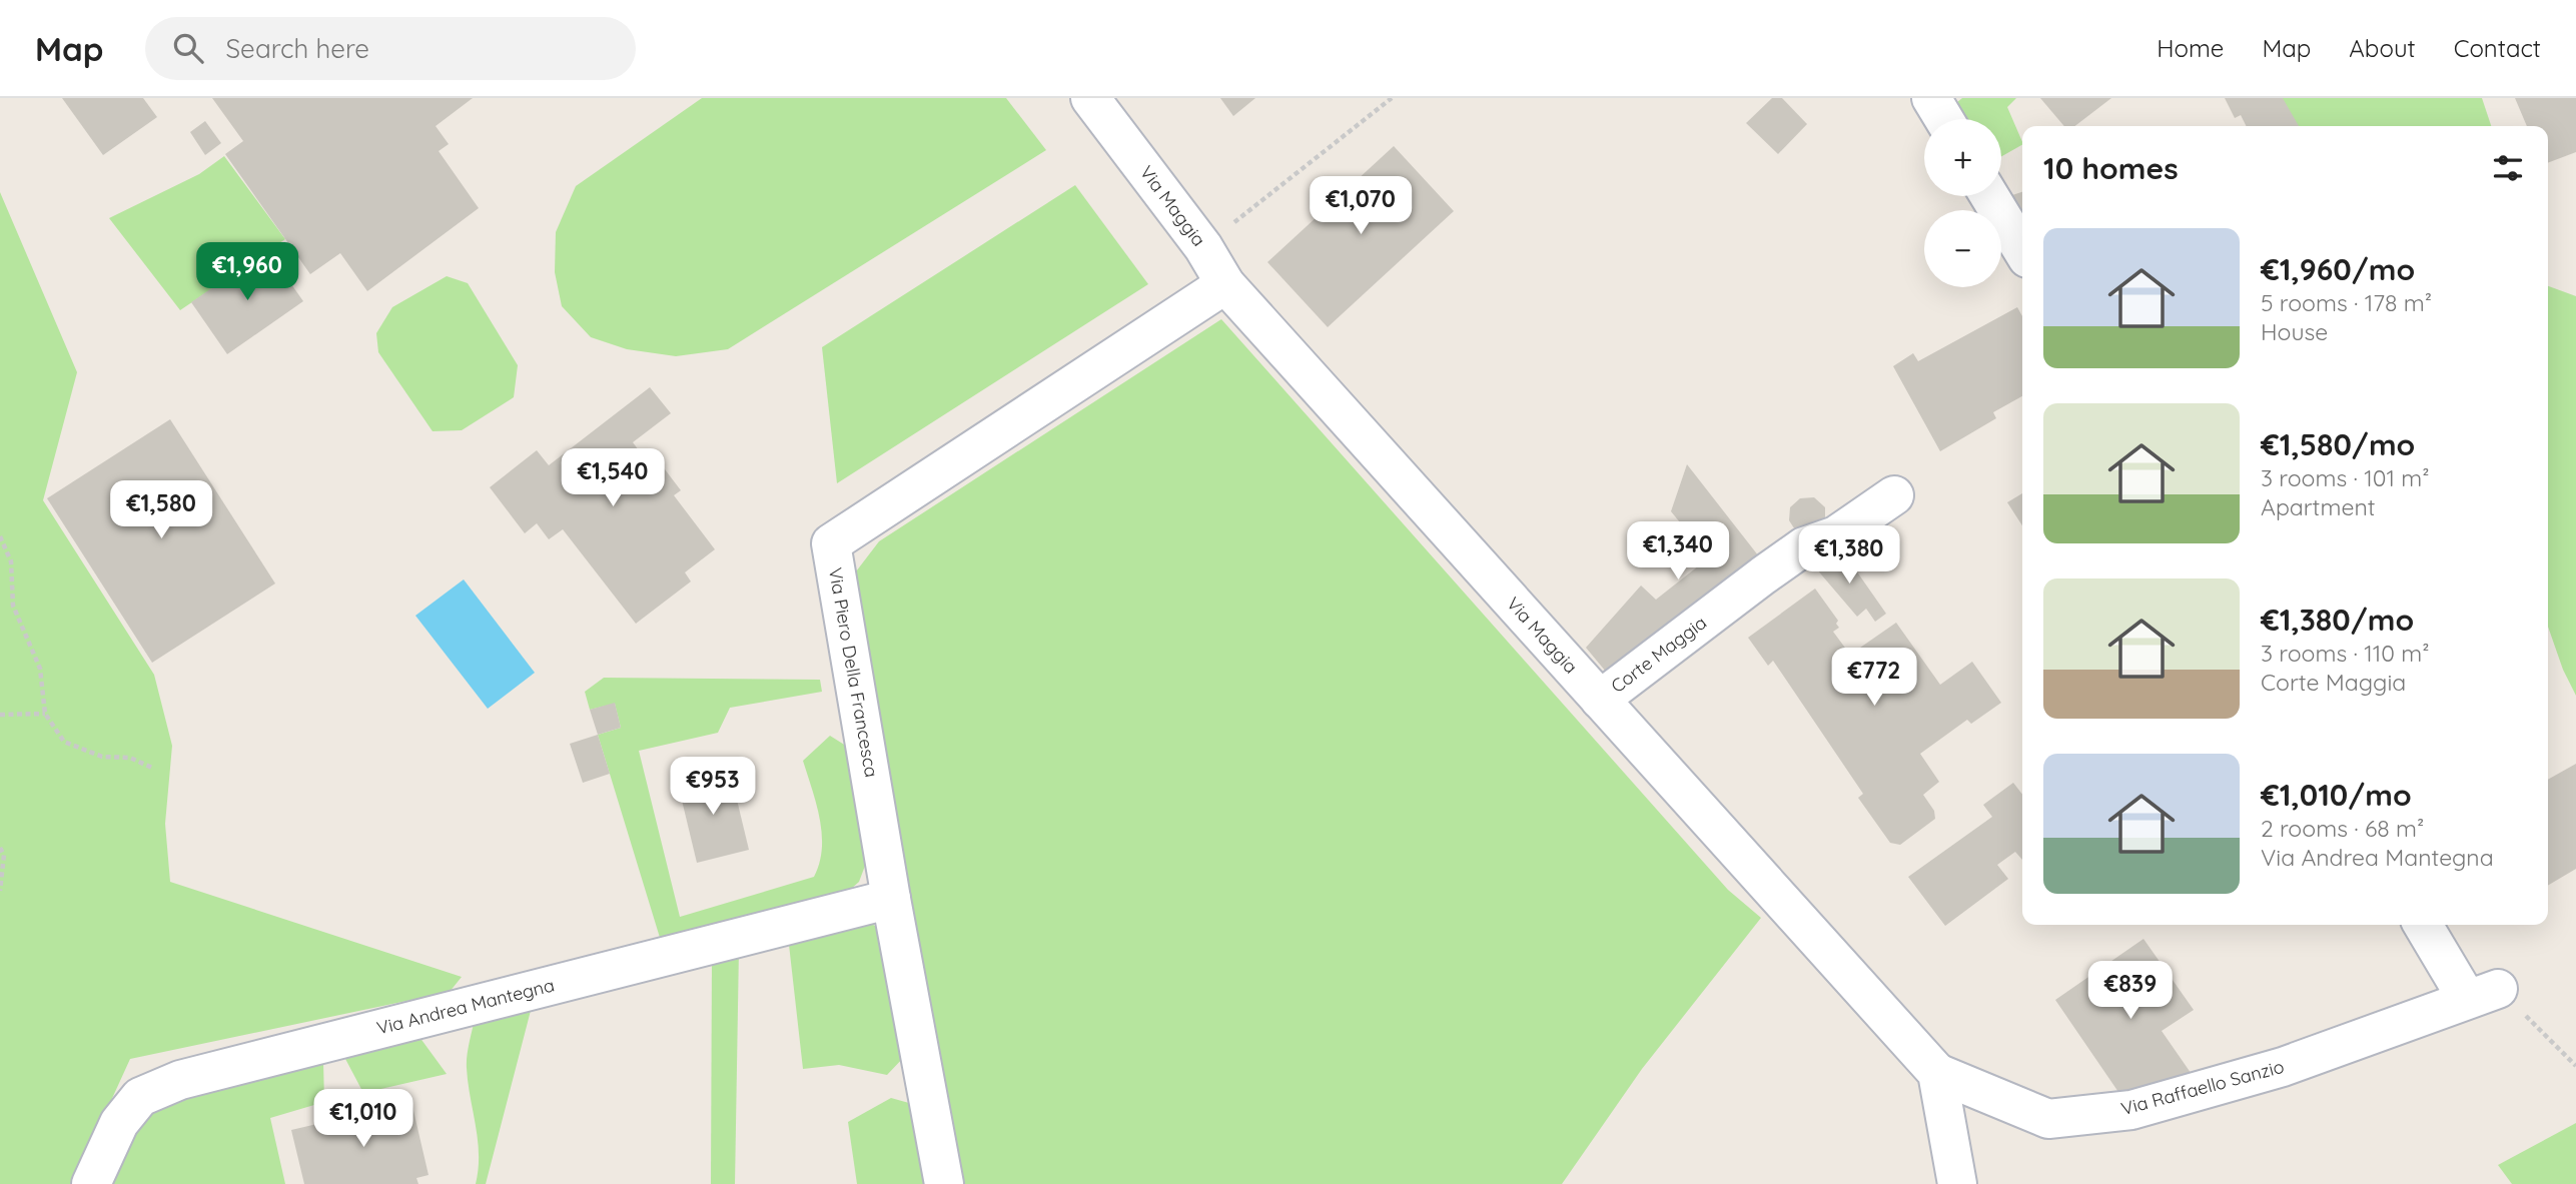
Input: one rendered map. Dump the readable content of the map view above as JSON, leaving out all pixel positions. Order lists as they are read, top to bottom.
{
  "streets": {
    "street": [
      "Via Maggia",
      "Corte Maggia",
      "Via Piero Della Francesca",
      "Via Andrea Mantegna",
      "Via Raffaello Sanzio"
    ]
  },
  "crossings": [
    ["Via Maggia", "Corte Maggia"],
    ["Via Maggia", "Via Piero Della Francesca"],
    ["Via Maggia", "Via Raffaello Sanzio"],
    ["Via Piero Della Francesca", "Via Andrea Mantegna"]
  ],
  "page": {
    "header": "Map",
    "search": "Search here",
    "nav": [
      "Home",
      "Map",
      "About",
      "Contact"
    ],
    "map_buttons": ["+", "−"],
    "heading": "10 homes",
    "price": [
      "€1,070",
      "€1,960",
      "€1,540",
      "€1,580",
      "€1,340",
      "€1,380",
      "€772",
      "€953",
      "€839",
      "€1,010"
    ],
    "list": [
      {
        "name": "€1,960/mo",
        "note": "5 rooms · 178 m² · House"
      },
      {
        "name": "€1,580/mo",
        "note": "3 rooms · 101 m² · Apartment"
      },
      {
        "name": "€1,380/mo",
        "note": "3 rooms · 110 m² · Corte Maggia"
      },
      {
        "name": "€1,010/mo",
        "note": "2 rooms · 68 m² · Via Andrea Mantegna"
      }
    ]
  }
}
